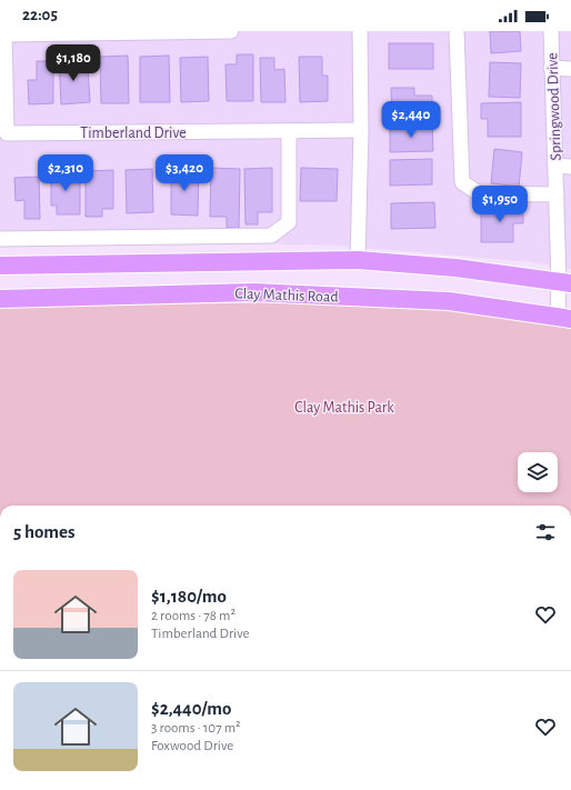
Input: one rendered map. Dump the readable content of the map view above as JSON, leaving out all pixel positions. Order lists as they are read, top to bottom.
{
  "streets": {
    "main road": ["Clay Mathis Road"],
    "street": ["Springwood Drive", "Timberland Drive"]
  },
  "crossings": [
    ["Springwood Drive", "Clay Mathis Road"]
  ],
  "parks": ["Clay Mathis Park"],
  "page": {
    "status": "22:05",
    "price": [
      "$1,180",
      "$2,440",
      "$2,310",
      "$3,420",
      "$1,950"
    ],
    "heading": "5 homes",
    "list": [
      {
        "name": "$1,180/mo",
        "note": "2 rooms · 78 m² · Timberland Drive"
      },
      {
        "name": "$2,440/mo",
        "note": "3 rooms · 107 m² · Foxwood Drive"
      }
    ]
  }
}
